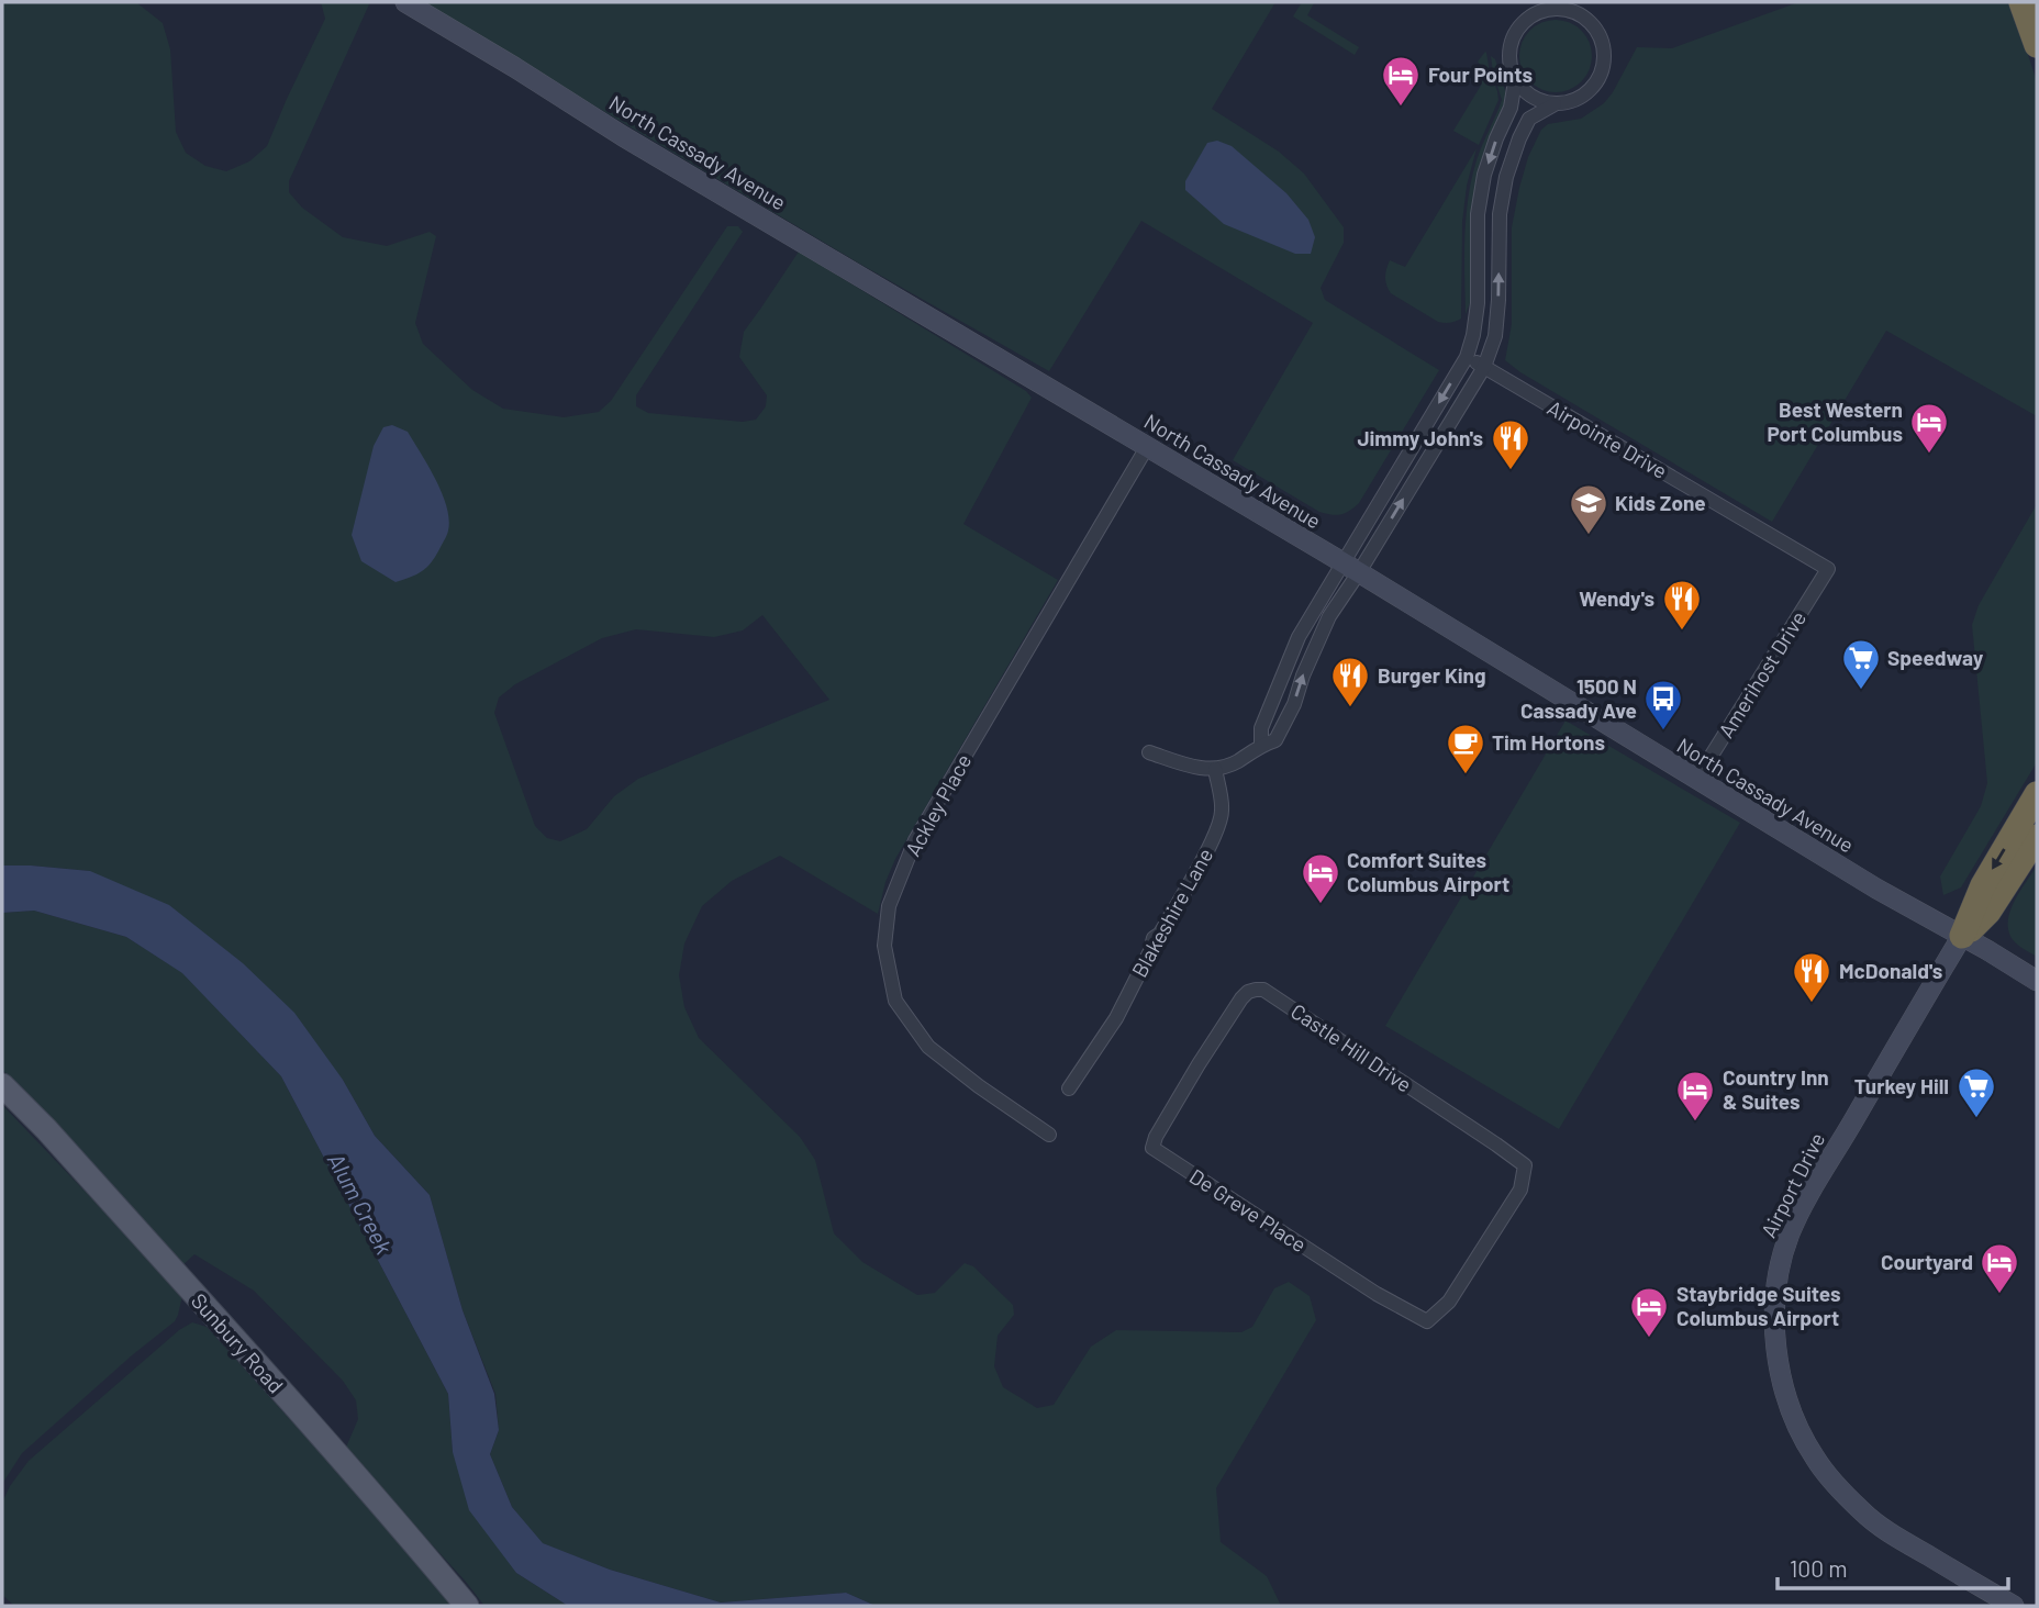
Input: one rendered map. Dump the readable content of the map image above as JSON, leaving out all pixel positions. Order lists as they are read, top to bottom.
{
  "streets": {
    "main road": ["North Cassady Avenue", "Airport Drive", "Sunbury Road"],
    "street": [
      "Airpointe Drive",
      "Amerihost Drive",
      "Ackley Place",
      "Blakeshire Lane",
      "Castle Hill Drive",
      "De Greve Place"
    ]
  },
  "crossings": [
    ["North Cassady Avenue", "Amerihost Drive"],
    ["North Cassady Avenue", "Ackley Place"],
    ["North Cassady Avenue", "Airport Drive"],
    ["Airpointe Drive", "Amerihost Drive"],
    ["Castle Hill Drive", "De Greve Place"]
  ],
  "water": ["Alum Creek"],
  "places": {
    "hotel": [
      "Four Points",
      "Best Western Port Columbus",
      "Comfort Suites Columbus Airport",
      "Country Inn & Suites",
      "Courtyard",
      "Staybridge Suites Columbus Airport"
    ],
    "restaurant": [
      "Jimmy John's",
      "Wendy's",
      "Burger King",
      "McDonald's"
    ],
    "school or university": ["Kids Zone"],
    "supermarket": ["Speedway", "Turkey Hill"],
    "bus stop": ["1500 N Cassady Ave"],
    "cafe": ["Tim Hortons"]
  },
  "scale_bar": "100 m"
}
